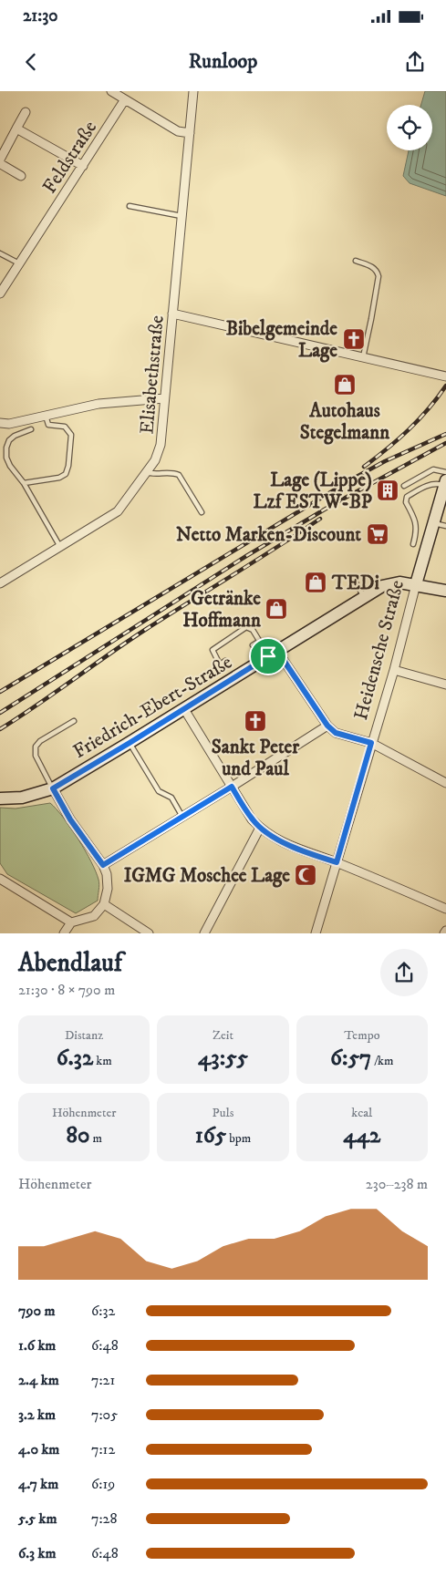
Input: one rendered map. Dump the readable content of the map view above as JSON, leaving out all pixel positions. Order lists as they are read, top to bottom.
{
  "streets": {
    "main road": ["Heidensche Straße", "Friedrich-Ebert-Straße"],
    "street": ["Feldstraße", "Elisabethstraße"]
  },
  "crossings": [
    ["Heidensche Straße", "Friedrich-Ebert-Straße"]
  ],
  "places": {
    "church": ["Bibelgemeinde Lage", "Sankt Peter und Paul"],
    "shop": ["Autohaus Stegelmann", "TEDi", "Getränke Hoffmann"],
    "building": ["Lage (Lippe) Lzf ESTW-BP"],
    "supermarket": ["Netto Marken-Discount"],
    "mosque": ["IGMG Moschee Lage"]
  },
  "page": {
    "status": "21:30",
    "header": "Runloop",
    "heading": ["Abendlauf", "21:30 · 8 × 790 m"],
    "stats": [
      ["Distanz", "6.32 km"],
      ["Zeit", "43:55"],
      ["Tempo", "6:57 /km"],
      ["Höhenmeter", "80 m"],
      ["Puls", "165 bpm"],
      ["kcal", "442"]
    ],
    "chart": ["Höhenmeter", "230–238 m"],
    "list": [
      {
        "name": "790 m",
        "note": "6:32"
      },
      {
        "name": "1.6 km",
        "note": "6:48"
      },
      {
        "name": "2.4 km",
        "note": "7:21"
      },
      {
        "name": "3.2 km",
        "note": "7:05"
      },
      {
        "name": "4.0 km",
        "note": "7:12"
      },
      {
        "name": "4.7 km",
        "note": "6:19"
      },
      {
        "name": "5.5 km",
        "note": "7:28"
      },
      {
        "name": "6.3 km",
        "note": "6:48"
      }
    ]
  }
}
